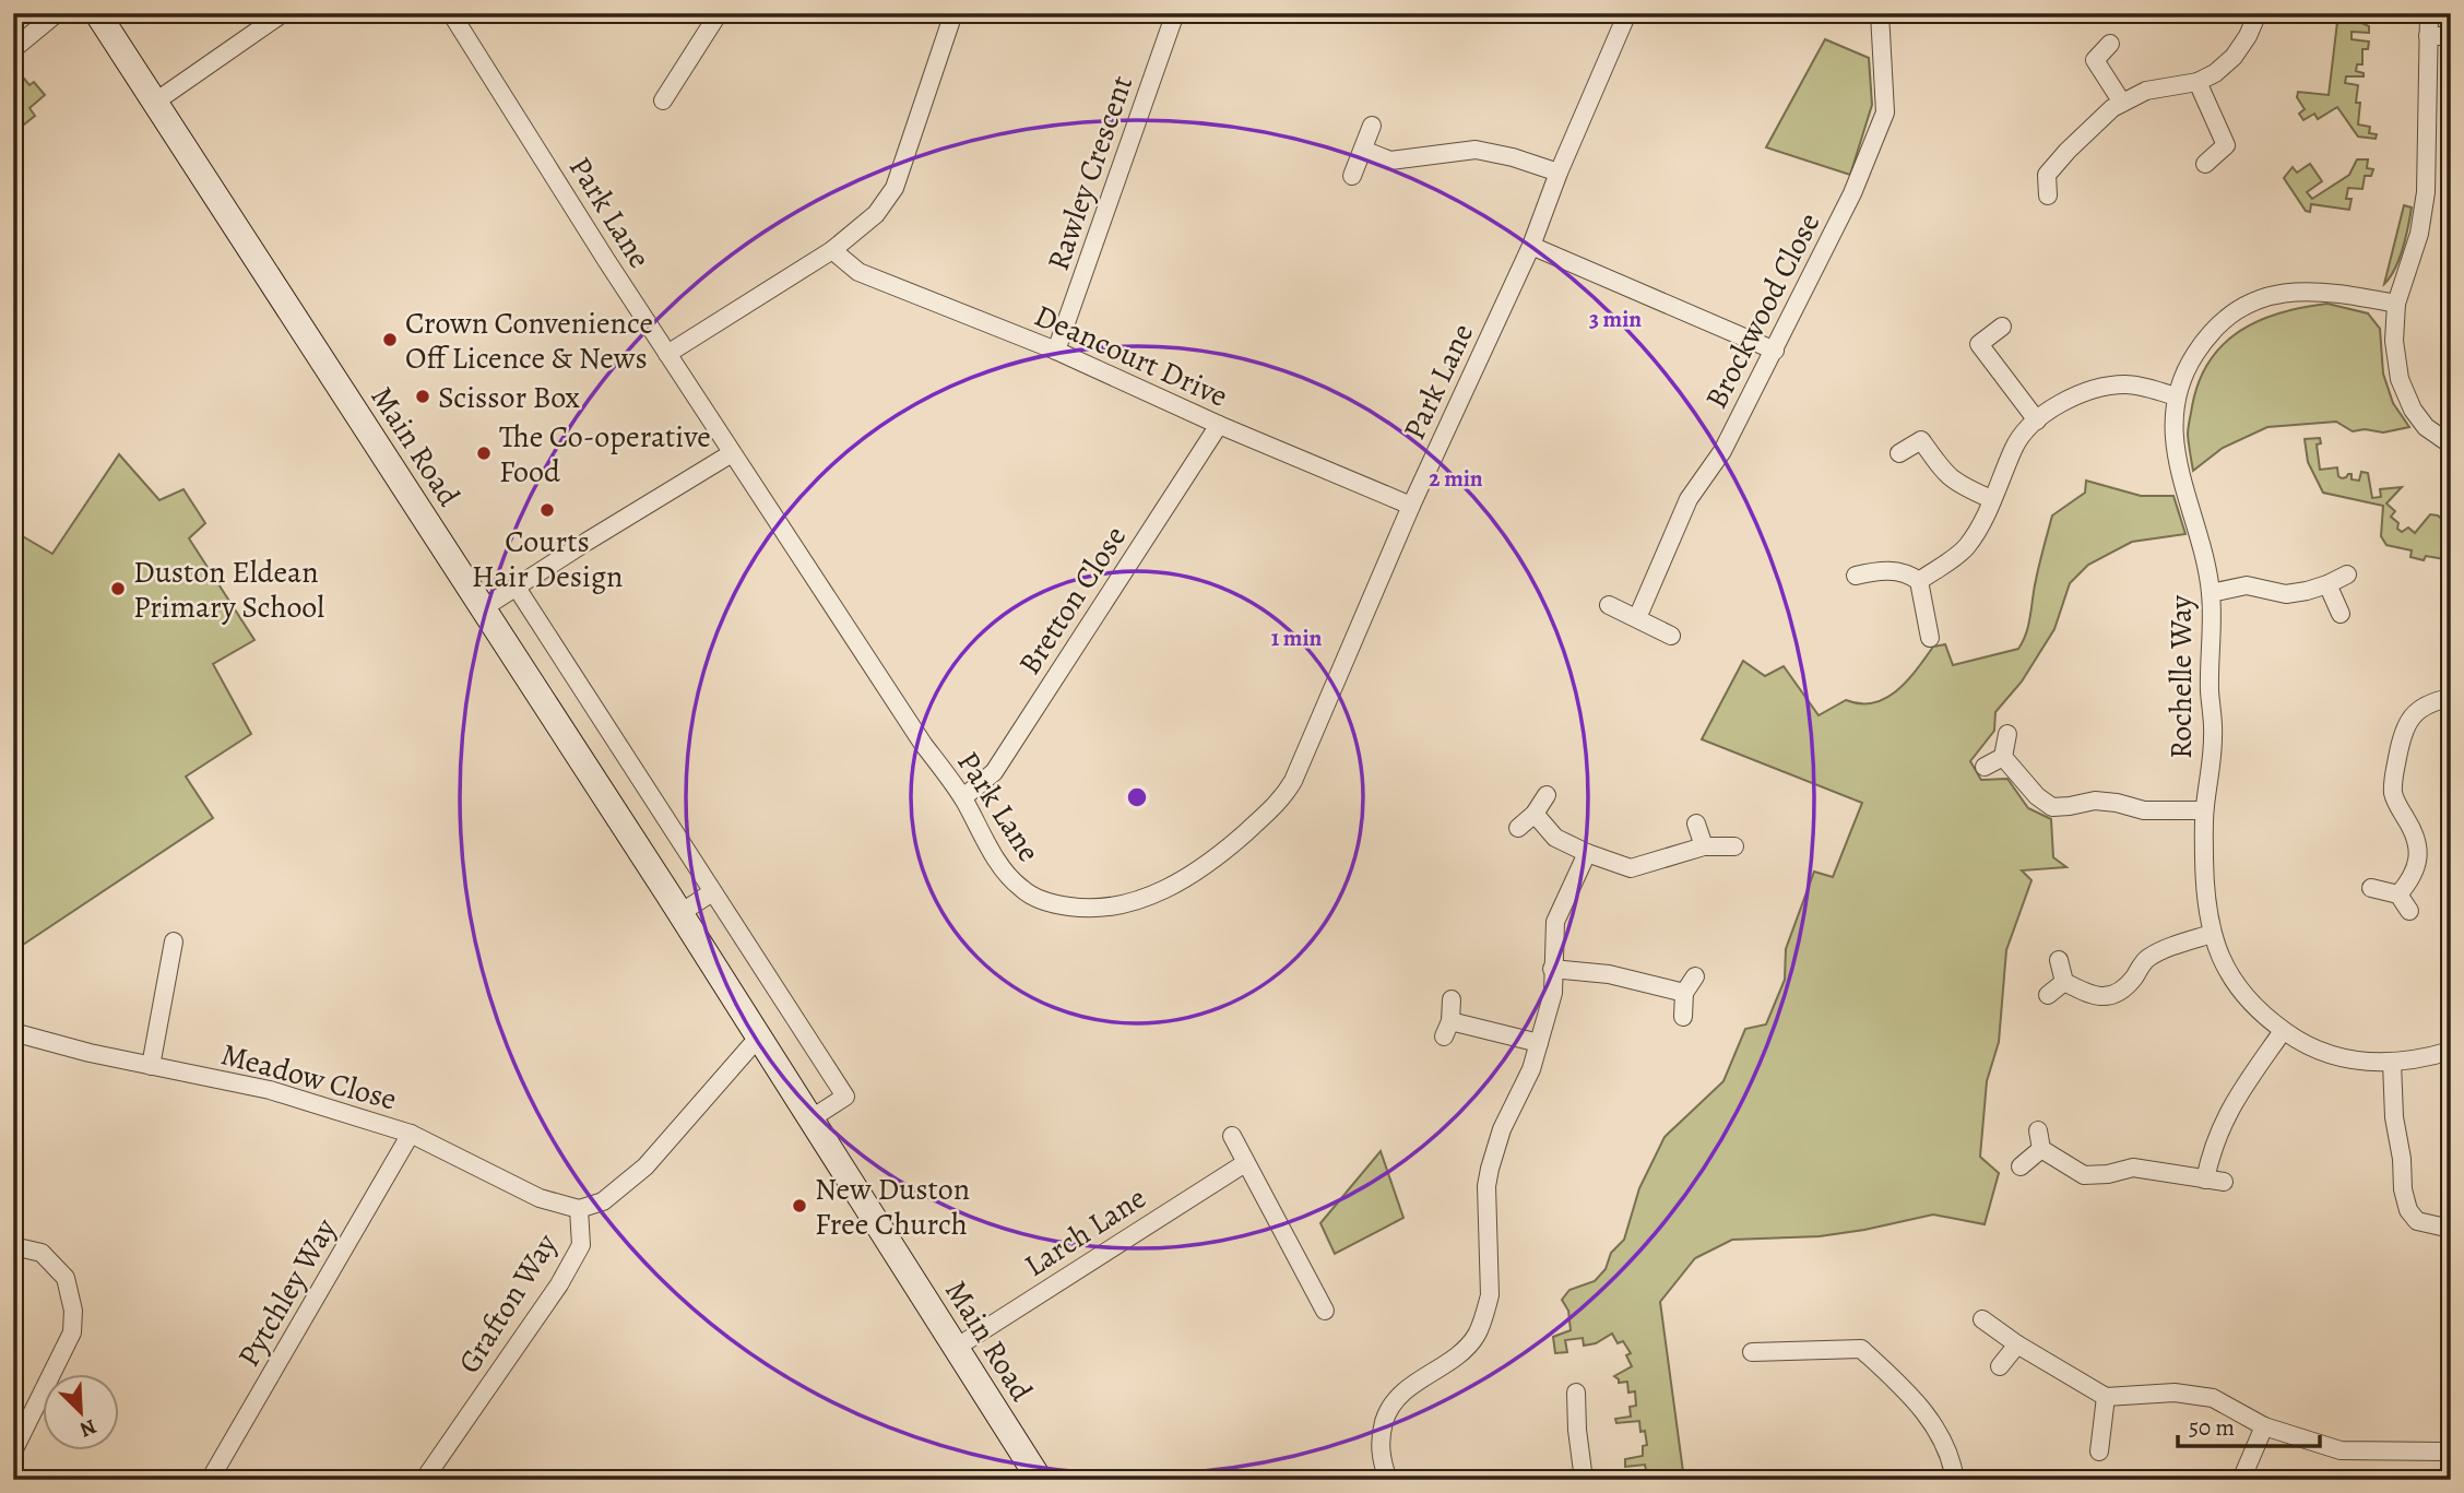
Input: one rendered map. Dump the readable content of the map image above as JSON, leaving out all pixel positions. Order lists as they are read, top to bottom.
{
  "streets": {
    "street": [
      "Rawley Crescent",
      "Park Lane",
      "Brockwood Close",
      "Deancourt Drive",
      "Main Road",
      "Bretton Close",
      "Rochelle Way",
      "Meadow Close",
      "Larch Lane",
      "Pytchley Way",
      "Grafton Way"
    ]
  },
  "crossings": [
    ["Rawley Crescent", "Deancourt Drive"],
    ["Park Lane", "Deancourt Drive"],
    ["Park Lane", "Bretton Close"],
    ["Deancourt Drive", "Bretton Close"],
    ["Main Road", "Larch Lane"],
    ["Main Road", "Grafton Way"],
    ["Meadow Close", "Pytchley Way"],
    ["Meadow Close", "Grafton Way"]
  ],
  "places": [
    "Crown Convenience Off Licence & News",
    "Scissor Box",
    "The Co-operative Food",
    "Courts Hair Design",
    "Duston Eldean Primary School",
    "New Duston Free Church"
  ],
  "scale_bar": "50 m",
  "north": "bottom right",
  "rings": ["3 min", "2 min", "1 min"]
}
